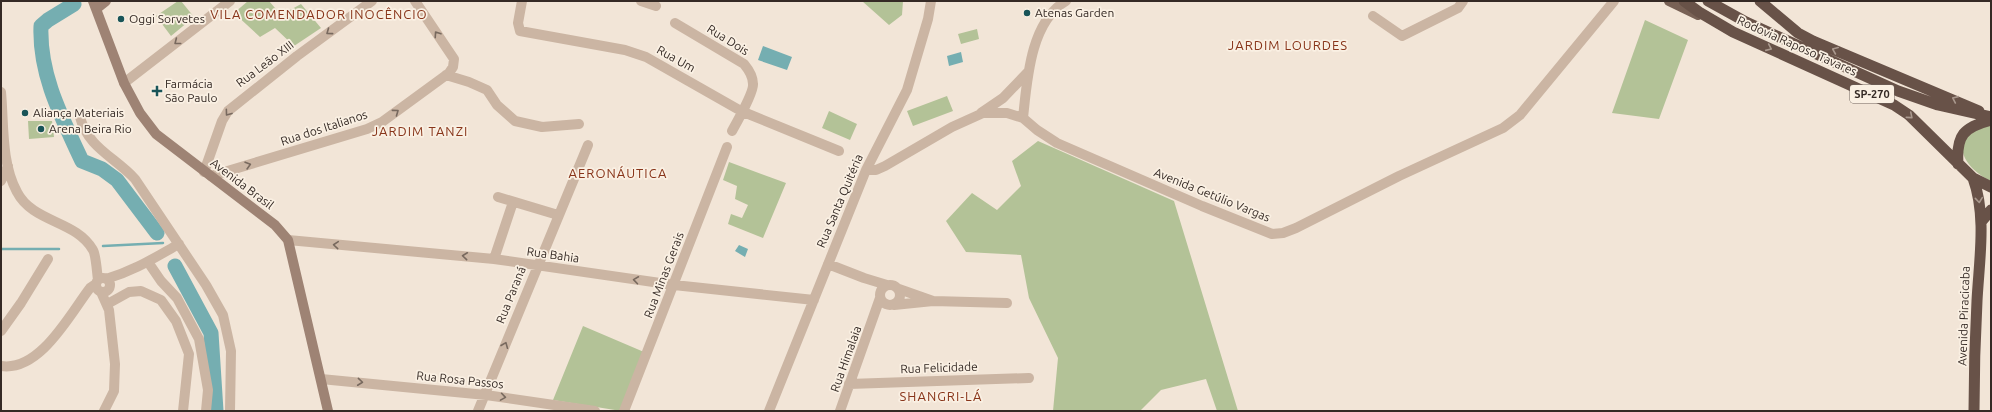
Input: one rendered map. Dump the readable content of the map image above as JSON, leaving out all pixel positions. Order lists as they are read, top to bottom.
{
  "streets": {
    "highway": ["Rodovia Raposo Tavares", "SP-270", "Avenida Piracicaba"],
    "main road": ["Avenida Brasil"],
    "street": [
      "Rua Dois",
      "Rua Um",
      "Rua Leão XIII",
      "Rua dos Italianos",
      "Avenida Getúlio Vargas",
      "Rua Santa Quitéria",
      "Rua Bahia",
      "Rua Minas Gerais",
      "Rua Paraná",
      "Rua Himalaia",
      "Rua Felicidade",
      "Rua Rosa Passos"
    ]
  },
  "crossings": [
    ["Rua Dois", "Rua Um"],
    ["Rodovia Raposo Tavares", "SP-270"],
    ["Rodovia Raposo Tavares", "Avenida Piracicaba"],
    ["Rua Leão XIII", "Rua dos Italianos"],
    ["Rua Leão XIII", "Avenida Brasil"],
    ["Rua dos Italianos", "Avenida Brasil"],
    ["Avenida Brasil", "Rua Bahia"],
    ["Avenida Brasil", "Rua Rosa Passos"],
    ["Rua Santa Quitéria", "Rua Bahia"],
    ["Rua Bahia", "Rua Minas Gerais"],
    ["Rua Bahia", "Rua Paraná"],
    ["Rua Paraná", "Rua Rosa Passos"],
    ["Rua Himalaia", "Rua Felicidade"]
  ],
  "one_way": ["Rua Bahia", "Rua Paraná", "Rua Rosa Passos"],
  "districts": [
    "VILA COMENDADOR INOCÊNCIO",
    "JARDIM LOURDES",
    "JARDIM TANZI",
    "AERONÁUTICA",
    "SHANGRI-LÁ"
  ],
  "places": {
    "other": [
      "Atenas Garden",
      "Oggi Sorvetes",
      "Aliança Materiais",
      "Arena Beira Rio"
    ],
    "health": ["Farmácia São Paulo"]
  }
}
